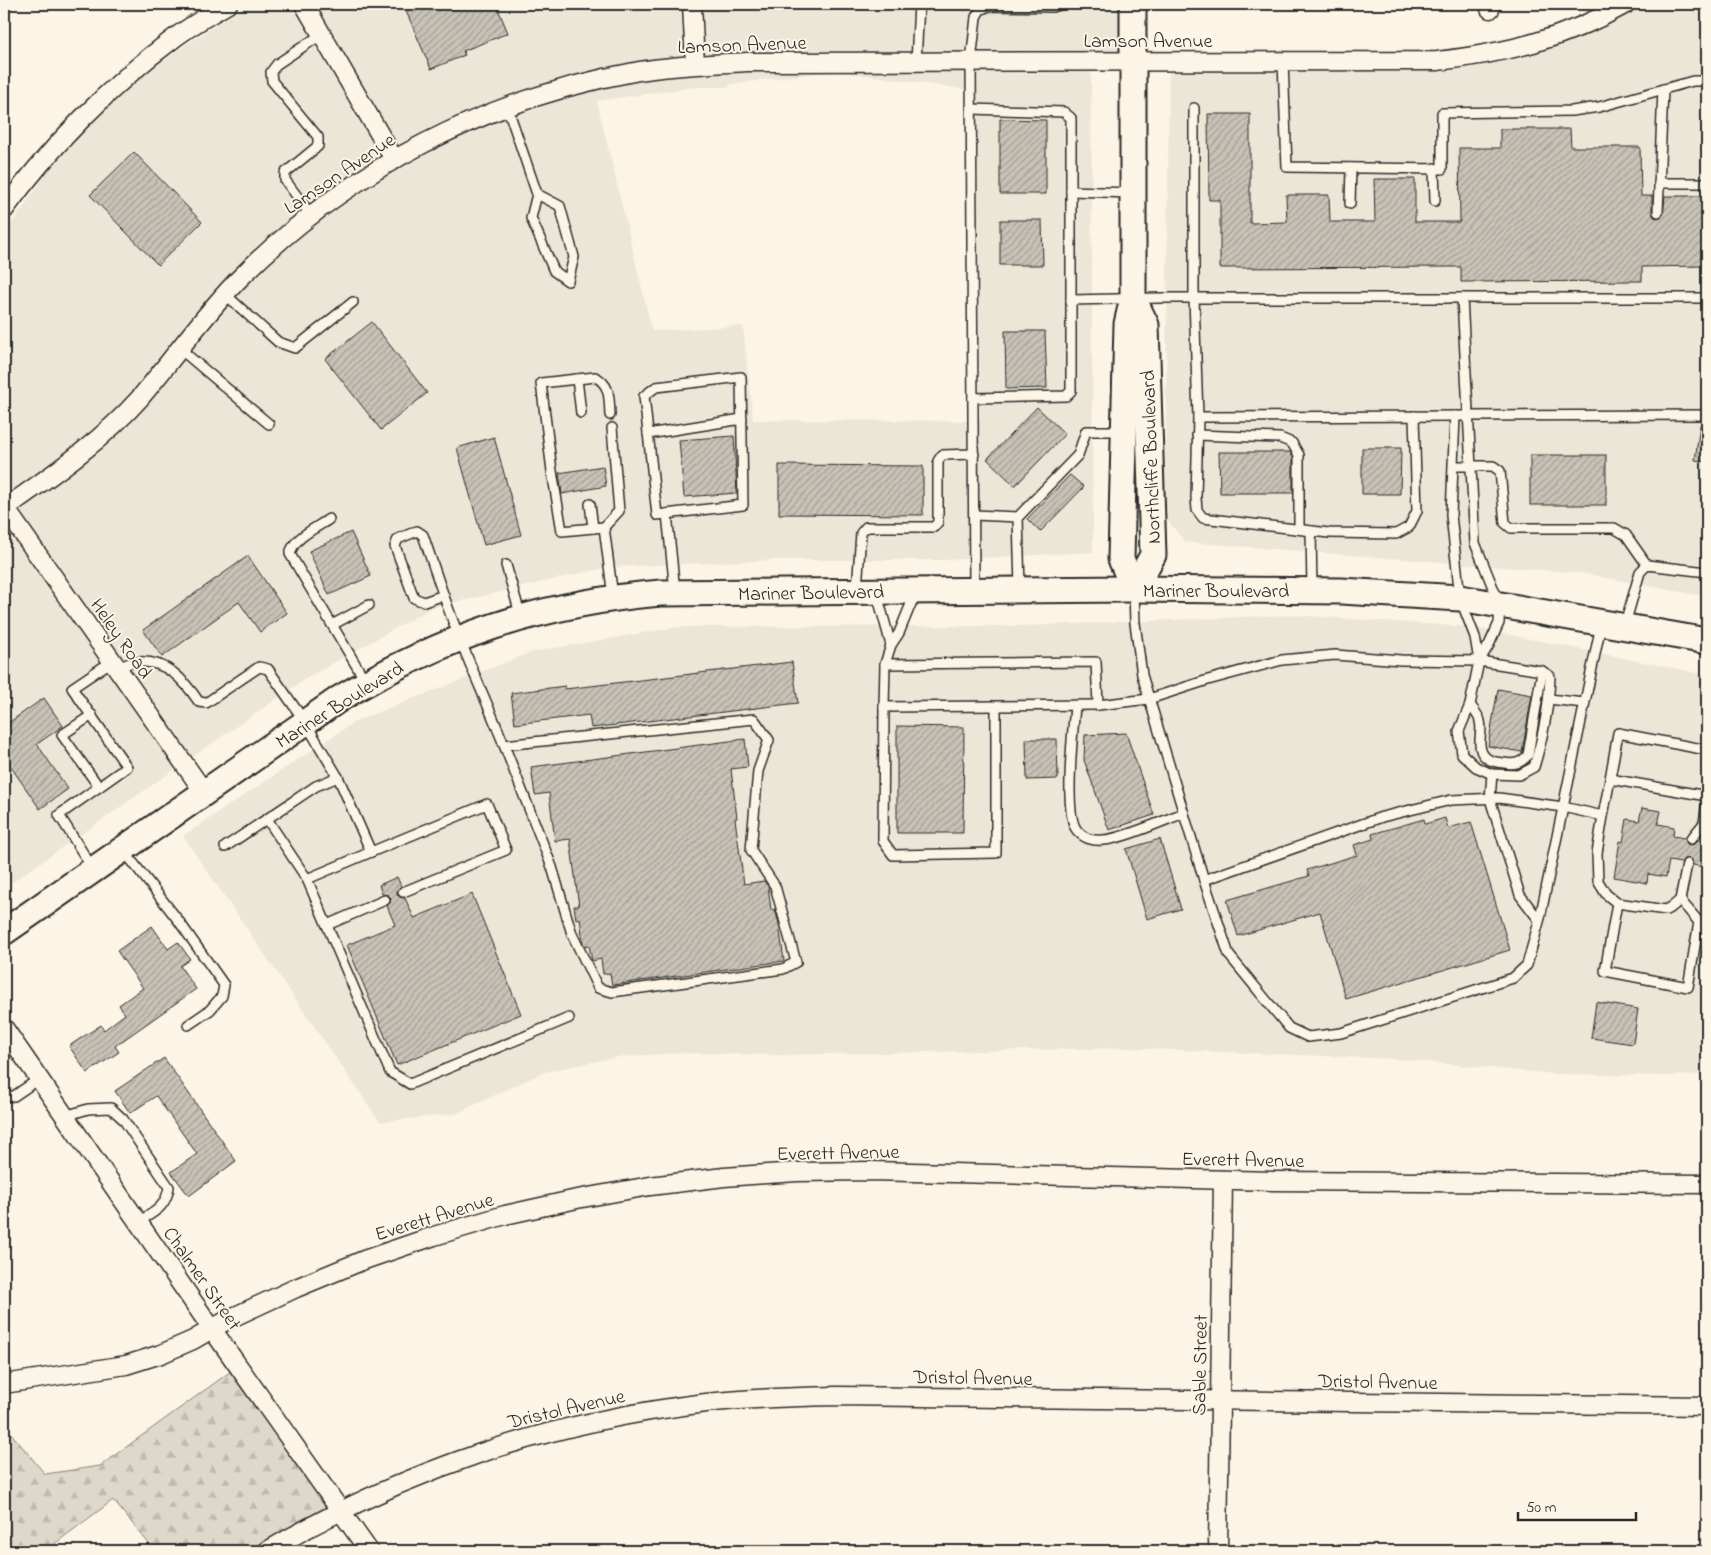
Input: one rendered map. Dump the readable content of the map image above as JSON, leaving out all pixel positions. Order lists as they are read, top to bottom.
{
  "streets": {
    "main road": ["Northcliffe Boulevard", "Mariner Boulevard"],
    "street": [
      "Lamson Avenue",
      "Heley Road",
      "Everett Avenue",
      "Chalmer Street",
      "Sable Street",
      "Dristol Avenue"
    ]
  },
  "crossings": [
    ["Lamson Avenue", "Northcliffe Boulevard"],
    ["Lamson Avenue", "Heley Road"],
    ["Northcliffe Boulevard", "Mariner Boulevard"],
    ["Mariner Boulevard", "Heley Road"],
    ["Everett Avenue", "Chalmer Street"],
    ["Everett Avenue", "Sable Street"],
    ["Chalmer Street", "Dristol Avenue"],
    ["Sable Street", "Dristol Avenue"]
  ],
  "scale_bar": "50 m"
}
